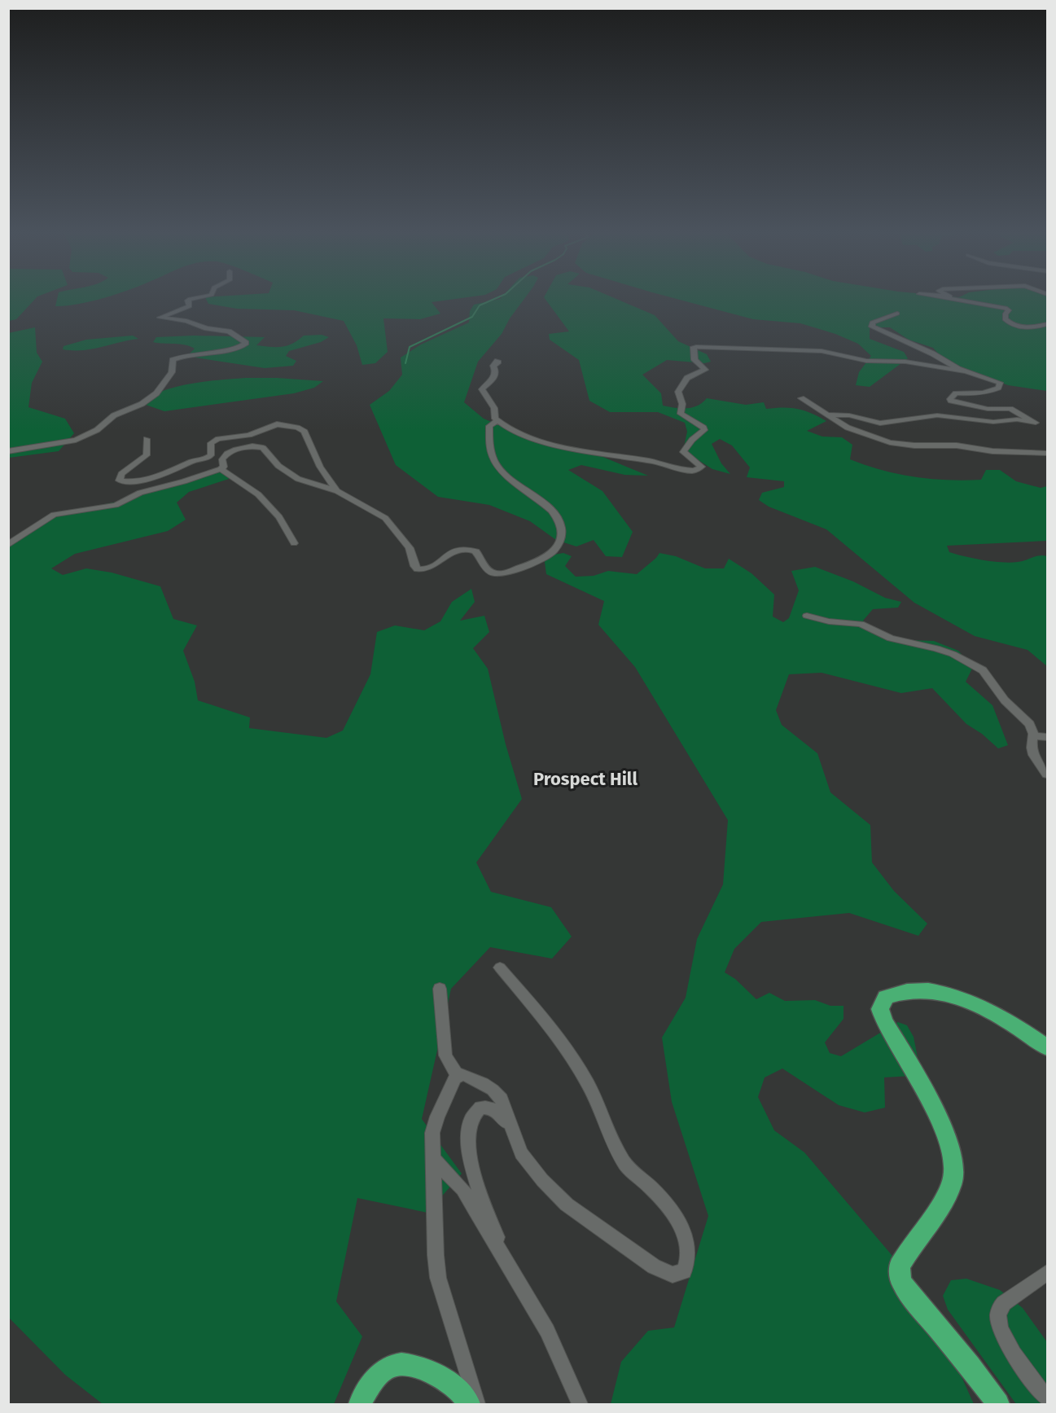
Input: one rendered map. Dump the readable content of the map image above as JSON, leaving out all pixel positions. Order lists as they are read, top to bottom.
{
  "districts": ["Prospect Hill"]
}
